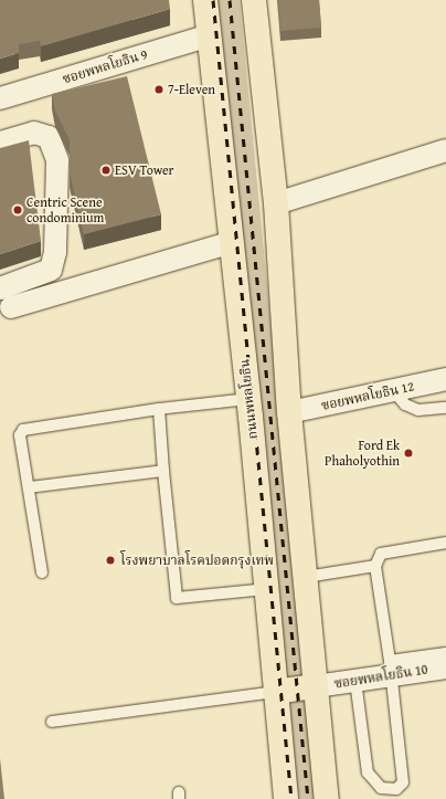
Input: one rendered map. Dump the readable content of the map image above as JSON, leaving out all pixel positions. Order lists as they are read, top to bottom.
{
  "streets": {
    "main road": ["ถนนพหลโยธิน"],
    "street": ["ซอยพหลโยธิน 9", "ซอยพหลโยธิน 12", "ซอยพหลโยธิน 10"]
  },
  "crossings": [
    ["ซอยพหลโยธิน 9", "ถนนพหลโยธิน"]
  ],
  "places": [
    "7-Eleven",
    "ESV Tower",
    "Centric Scene condominium",
    "Ford Ek Phaholyothin",
    "โรงพยาบาลโรคปอดกรุงเทพ"
  ]
}
